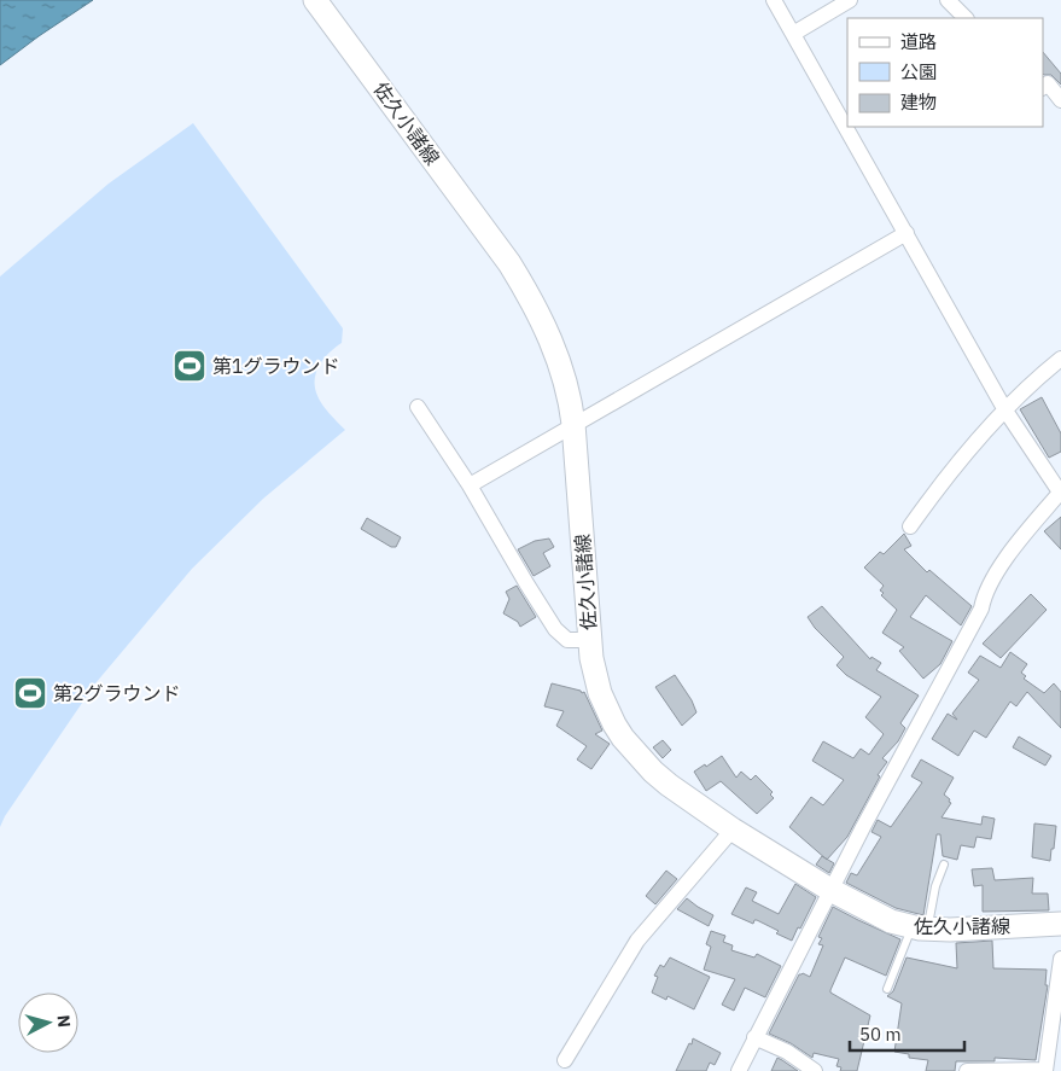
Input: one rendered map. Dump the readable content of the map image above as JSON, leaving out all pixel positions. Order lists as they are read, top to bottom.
{
  "streets": {
    "main road": ["佐久小諸線"]
  },
  "places": {
    "sports": ["第1グラウンド", "第2グラウンド"]
  },
  "legend": ["道路", "公園", "建物"],
  "scale_bar": "50 m",
  "north": "right"
}
